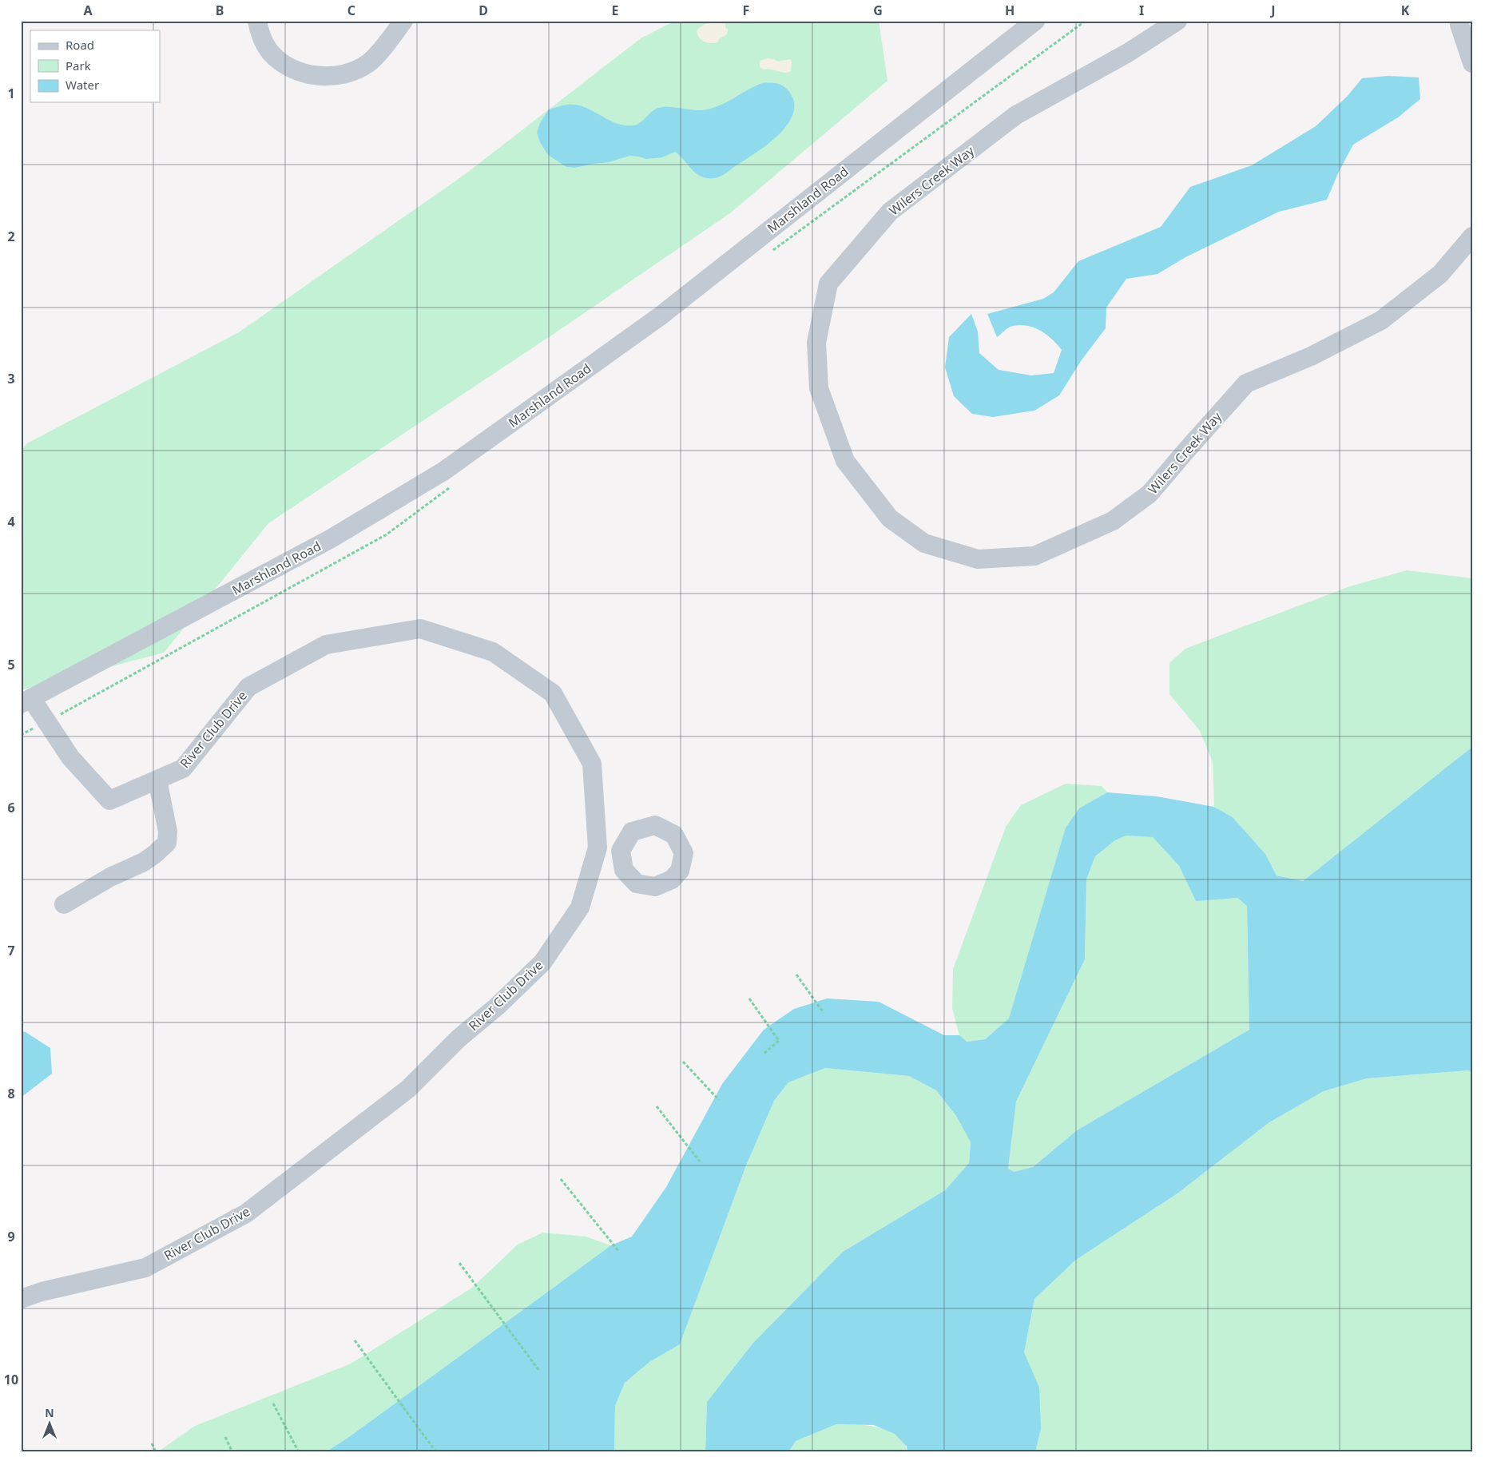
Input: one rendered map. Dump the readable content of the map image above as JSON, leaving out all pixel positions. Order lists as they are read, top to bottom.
{
  "streets": {
    "street": ["Wilers Creek Way", "Marshland Road", "River Club Drive"]
  },
  "crossings": [
    ["Marshland Road", "River Club Drive"]
  ],
  "legend": ["Road", "Park", "Water"],
  "north": "top",
  "grid": {
    "columns": [
      "A",
      "B",
      "C",
      "D",
      "E",
      "F",
      "G",
      "H",
      "I",
      "J",
      "K"
    ],
    "rows": [
      "1",
      "2",
      "3",
      "4",
      "5",
      "6",
      "7",
      "8",
      "9",
      "10"
    ]
  }
}
